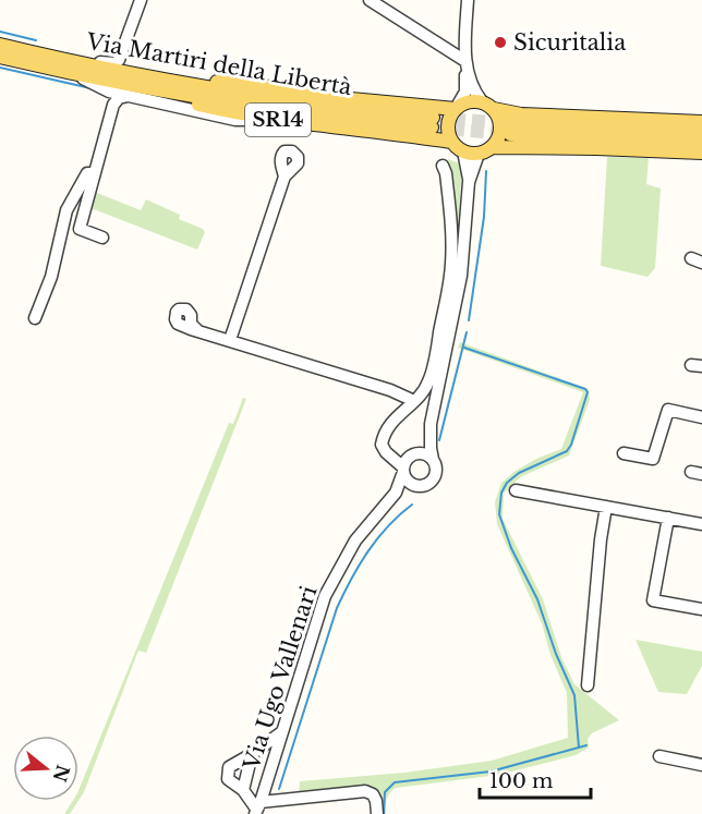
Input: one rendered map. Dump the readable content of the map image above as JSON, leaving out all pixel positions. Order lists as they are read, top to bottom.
{
  "streets": {
    "main road": ["Via Martiri della Libertà", "SR14"],
    "street": ["Via Ugo Vallenari"]
  },
  "crossings": [
    ["Via Martiri della Libertà", "SR14"],
    ["SR14", "Via Ugo Vallenari"]
  ],
  "places": ["Sicuritalia"],
  "scale_bar": "100 m",
  "north": "right"
}
